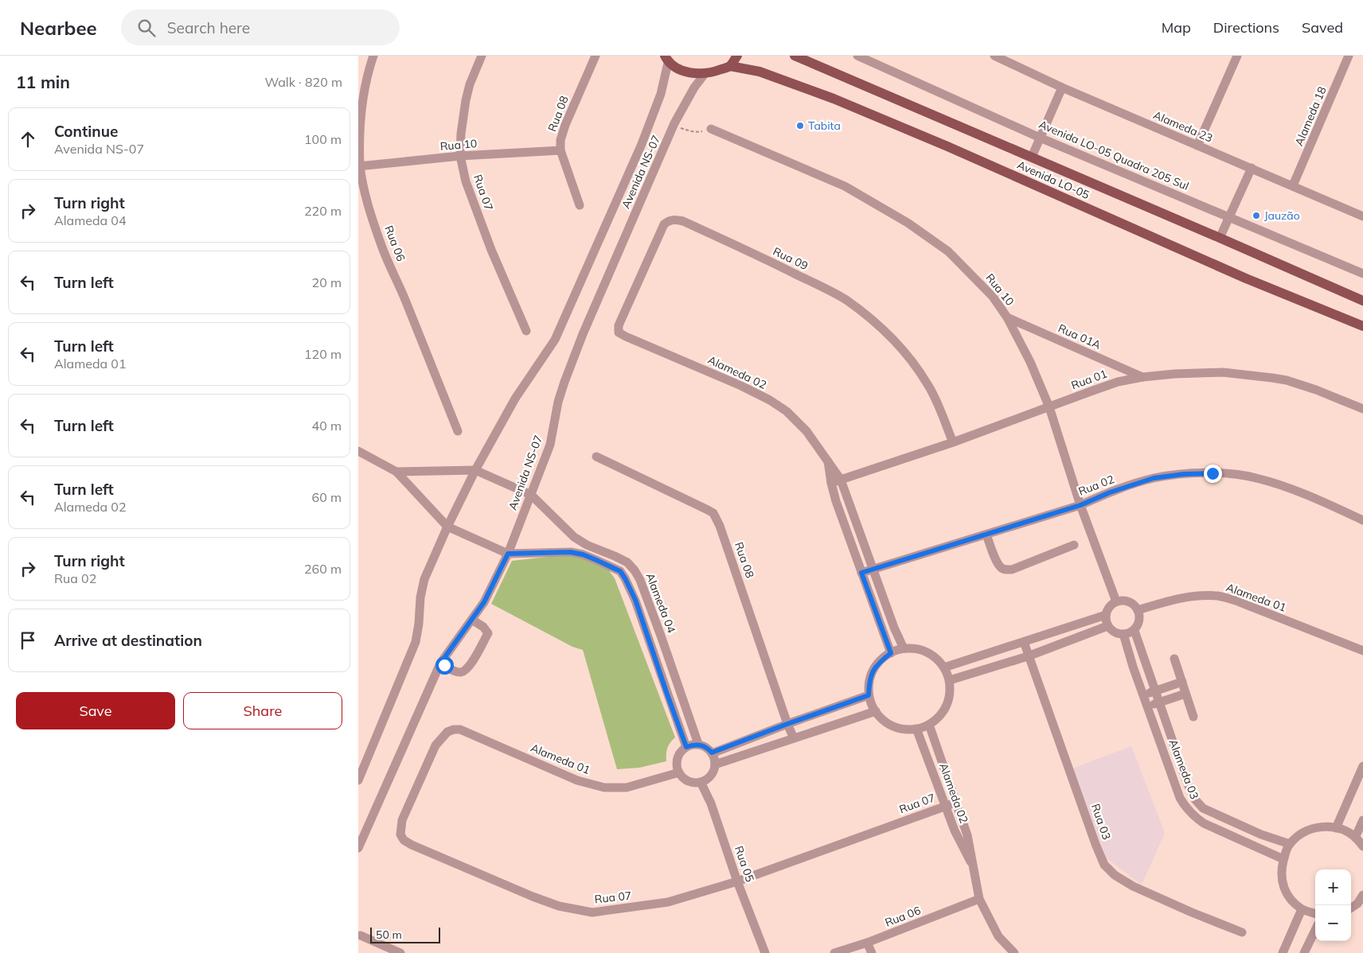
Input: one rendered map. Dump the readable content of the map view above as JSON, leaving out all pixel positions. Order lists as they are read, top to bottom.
{
  "streets": {
    "main road": ["Avenida LO-05"],
    "street": [
      "Rua 08",
      "Alameda 18",
      "Alameda 23",
      "Rua 10",
      "Avenida LO-05 Quadra 205 Sul",
      "Avenida NS-07",
      "Rua 07",
      "Rua 06",
      "Rua 09",
      "Rua 01A",
      "Alameda 02",
      "Rua 01",
      "Rua 02",
      "Alameda 01",
      "Alameda 04",
      "Alameda 03",
      "Rua 03",
      "Rua 05"
    ]
  },
  "crossings": [
    ["Rua 08", "Rua 10"],
    ["Alameda 18", "Alameda 23"],
    ["Rua 10", "Rua 07"],
    ["Rua 10", "Rua 06"],
    ["Rua 10", "Rua 01A"],
    ["Rua 10", "Rua 01"],
    ["Rua 10", "Rua 02"],
    ["Rua 10", "Alameda 01"],
    ["Rua 10", "Alameda 03"],
    ["Avenida NS-07", "Alameda 04"],
    ["Rua 07", "Alameda 02"],
    ["Rua 07", "Alameda 01"],
    ["Rua 07", "Rua 05"],
    ["Rua 06", "Alameda 02"],
    ["Rua 09", "Alameda 02"],
    ["Rua 09", "Rua 01"],
    ["Rua 01A", "Rua 01"],
    ["Alameda 02", "Rua 01"],
    ["Alameda 02", "Rua 02"],
    ["Alameda 01", "Alameda 04"],
    ["Alameda 01", "Alameda 03"],
    ["Alameda 01", "Rua 05"],
    ["Alameda 04", "Rua 05"]
  ],
  "places": ["Tabita", "Jauzão"],
  "scale_bar": "50 m",
  "page": {
    "header": "Nearbee",
    "search": "Search here",
    "nav": ["Map", "Directions", "Saved"],
    "heading": ["11 min", "Walk · 820 m"],
    "list": [
      ["Continue", "Avenida NS-07", "100 m"],
      ["Turn right", "Alameda 04", "220 m"],
      ["Turn left", "20 m"],
      ["Turn left", "Alameda 01", "120 m"],
      ["Turn left", "40 m"],
      ["Turn left", "Alameda 02", "60 m"],
      ["Turn right", "Rua 02", "260 m"],
      "Arrive at destination"
    ],
    "buttons": ["Save", "Share"],
    "map_buttons": ["+", "−"],
    "scale": "50 m"
  }
}
